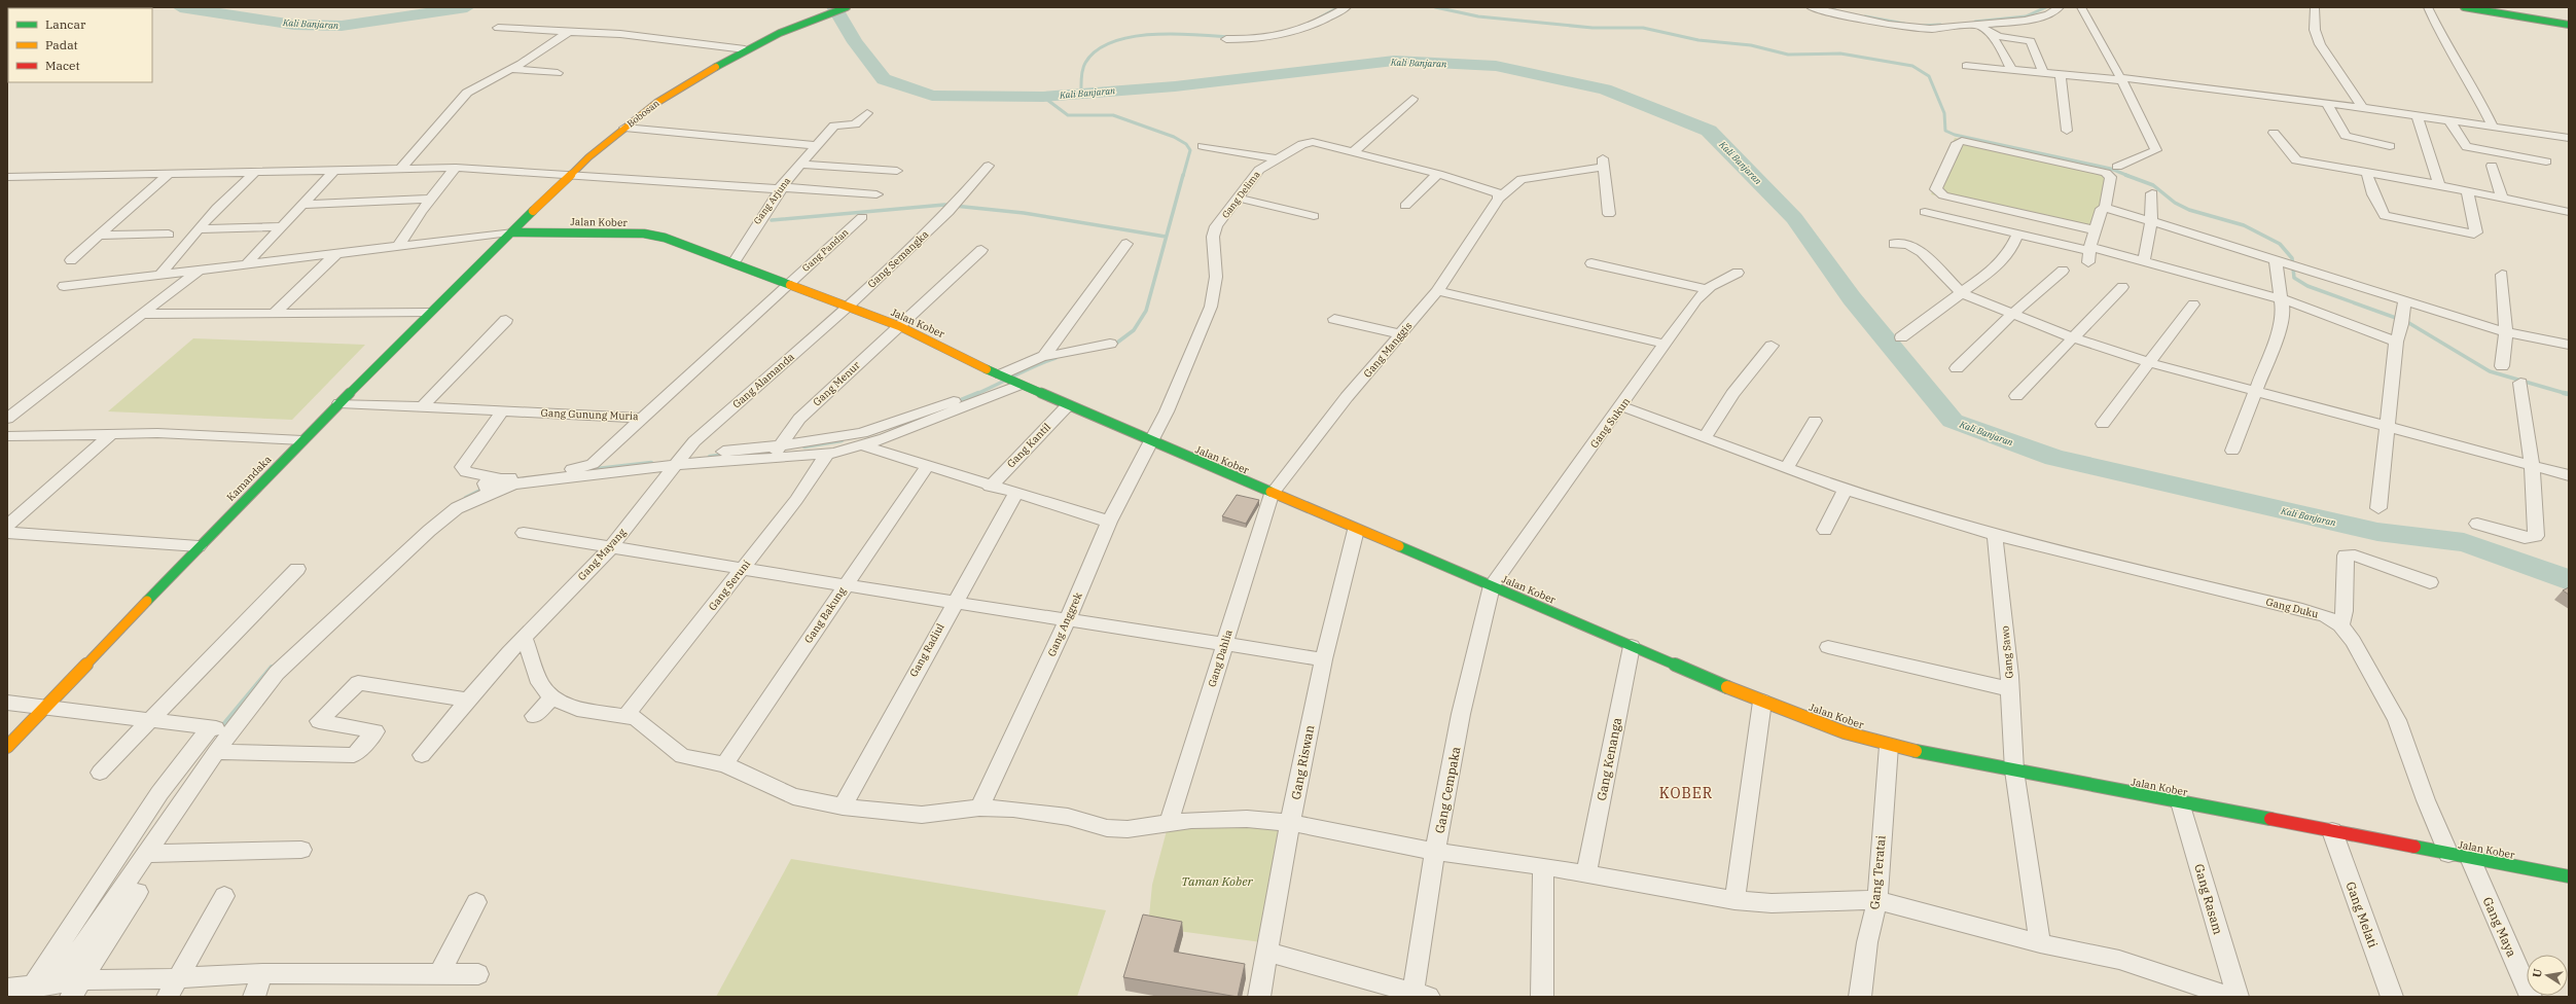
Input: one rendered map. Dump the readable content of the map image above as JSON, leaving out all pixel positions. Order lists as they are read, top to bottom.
{
  "streets": {
    "street": [
      "Bobosan",
      "Gang Delima",
      "Gang Arjuna",
      "Jalan Kober",
      "Gang Pandan",
      "Gang Semangka",
      "Gang Manggis",
      "Gang Alamanda",
      "Gang Menur",
      "Gang Gunung Muria",
      "Gang Sukun",
      "Gang Kantil",
      "Kamandaka",
      "Gang Mayang",
      "Gang Seruni",
      "Gang Duku",
      "Gang Bakung",
      "Gang Anggrek",
      "Gang Radiul",
      "Gang Sawo",
      "Gang Dahlia",
      "Gang Kenanga",
      "Gang Riswan",
      "Gang Cempaka",
      "Gang Teratai",
      "Gang Rasam",
      "Gang Melati",
      "Gang Maya"
    ]
  },
  "crossings": [
    ["Bobosan", "Jalan Kober"],
    ["Bobosan", "Kamandaka"],
    ["Gang Delima", "Jalan Kober"],
    ["Gang Delima", "Gang Manggis"],
    ["Gang Delima", "Gang Anggrek"],
    ["Gang Arjuna", "Jalan Kober"],
    ["Jalan Kober", "Gang Pandan"],
    ["Jalan Kober", "Gang Semangka"],
    ["Jalan Kober", "Gang Manggis"],
    ["Jalan Kober", "Gang Alamanda"],
    ["Jalan Kober", "Gang Menur"],
    ["Jalan Kober", "Gang Gunung Muria"],
    ["Jalan Kober", "Gang Sukun"],
    ["Jalan Kober", "Gang Kantil"],
    ["Jalan Kober", "Kamandaka"],
    ["Jalan Kober", "Gang Duku"],
    ["Jalan Kober", "Gang Anggrek"],
    ["Jalan Kober", "Gang Sawo"],
    ["Jalan Kober", "Gang Dahlia"],
    ["Jalan Kober", "Gang Kenanga"],
    ["Jalan Kober", "Gang Riswan"],
    ["Jalan Kober", "Gang Cempaka"],
    ["Jalan Kober", "Gang Teratai"],
    ["Jalan Kober", "Gang Rasam"],
    ["Jalan Kober", "Gang Melati"],
    ["Jalan Kober", "Gang Maya"],
    ["Gang Pandan", "Gang Gunung Muria"],
    ["Gang Semangka", "Gang Alamanda"],
    ["Gang Manggis", "Gang Dahlia"],
    ["Gang Alamanda", "Gang Mayang"],
    ["Gang Gunung Muria", "Kamandaka"],
    ["Gang Sukun", "Gang Duku"],
    ["Gang Sukun", "Gang Cempaka"],
    ["Gang Duku", "Gang Sawo"]
  ],
  "districts": ["KOBER"],
  "water": ["Kali Banjaran"],
  "parks": ["Taman Kober"],
  "legend": ["Lancar", "Padat", "Macet"],
  "north": "left"
}
